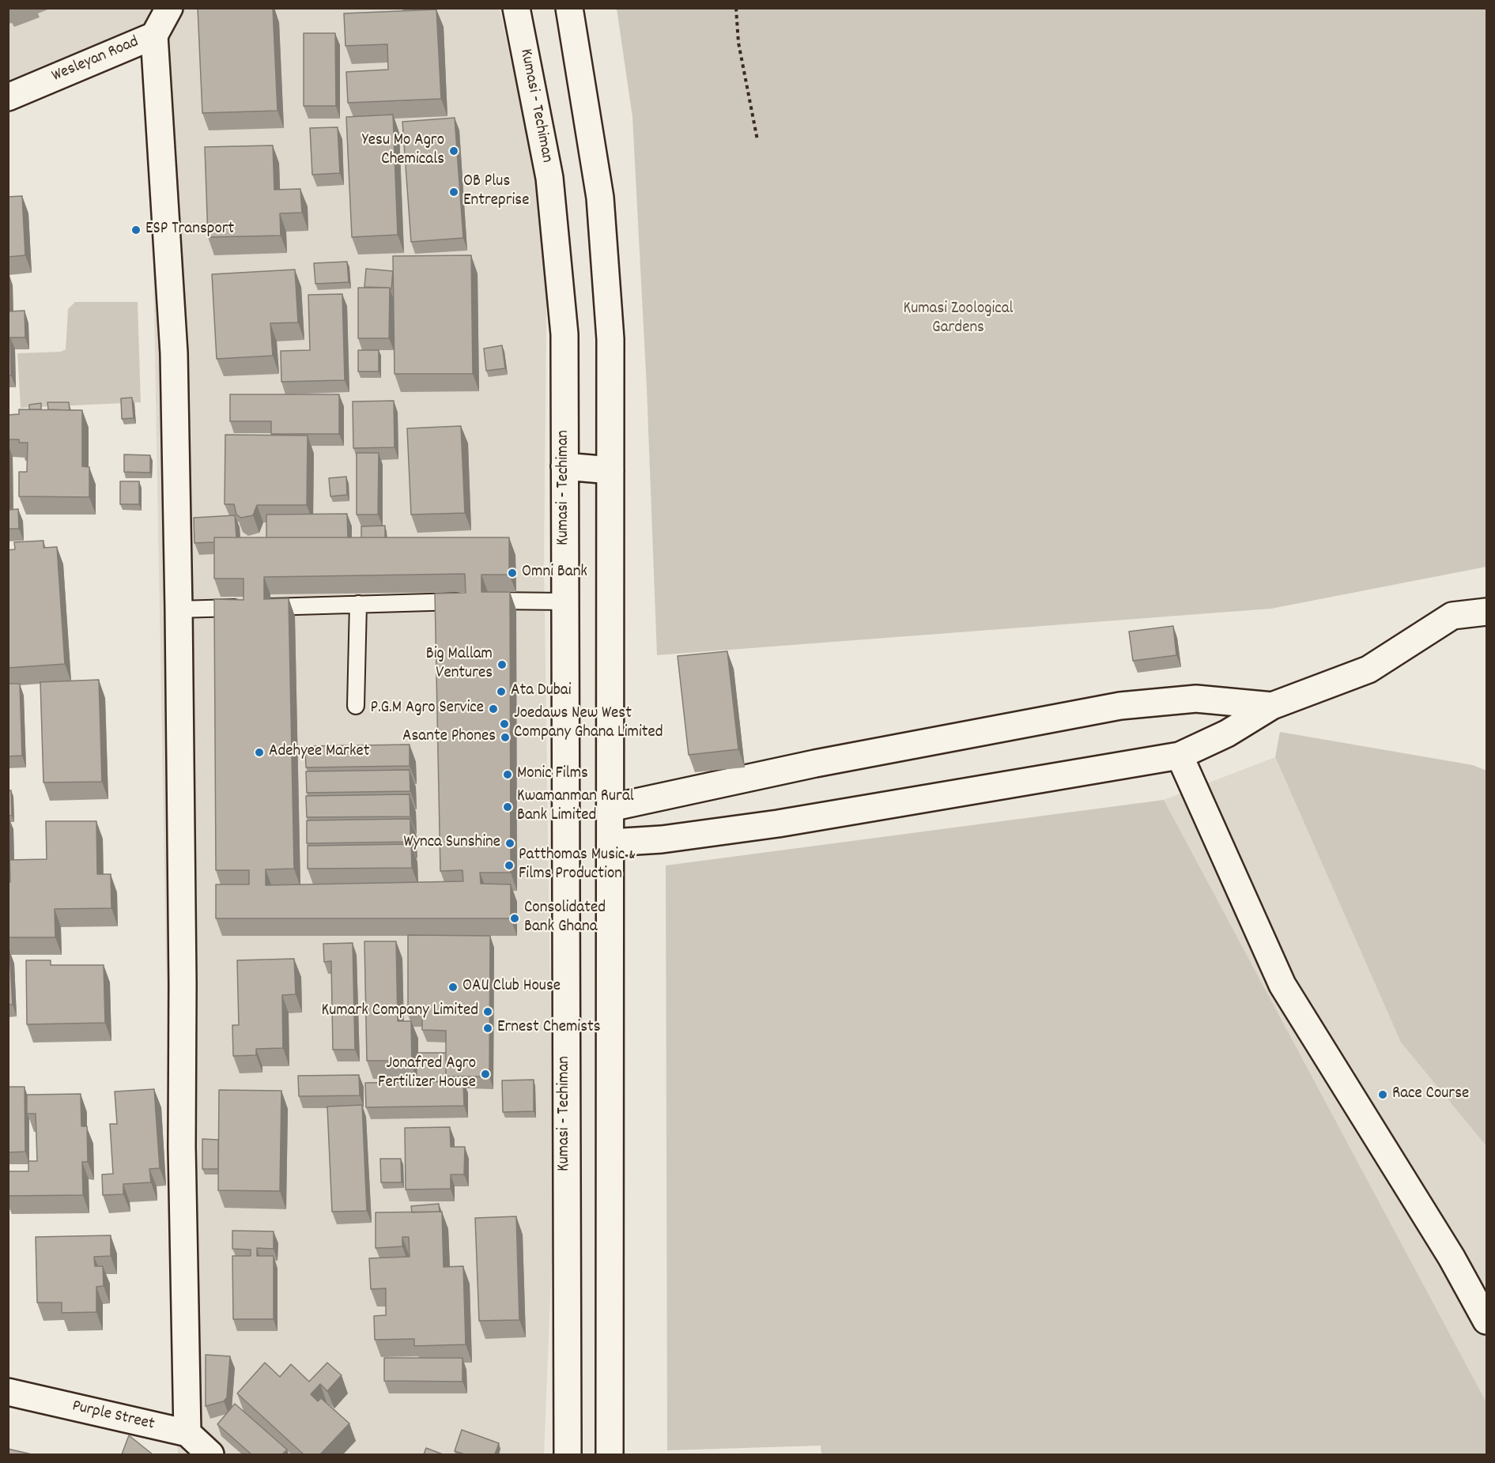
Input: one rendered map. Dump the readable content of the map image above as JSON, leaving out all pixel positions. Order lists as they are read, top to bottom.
{
  "streets": {
    "street": ["Wesleyan Road", "Kumasi - Techiman", "Purple Street"]
  },
  "parks": ["Kumasi Zoological Gardens"],
  "places": [
    "Yesu Mo Agro Chemicals",
    "OB Plus Entreprise",
    "ESP Transport",
    "Omni Bank",
    "Big Mallam Ventures",
    "Ata Dubai",
    "P.G.M Agro Service",
    "Joedaws New West Company Ghana Limited",
    "Asante Phones",
    "Adehyee Market",
    "Monic Films",
    "Kwamanman Rural Bank Limited",
    "Wynca Sunshine",
    "Patthomas Music & Films Production",
    "Consolidated Bank Ghana",
    "OAU Club House",
    "Kumark Company Limited",
    "Ernest Chemists",
    "Jonafred Agro Fertilizer House",
    "Race Course"
  ]
}
